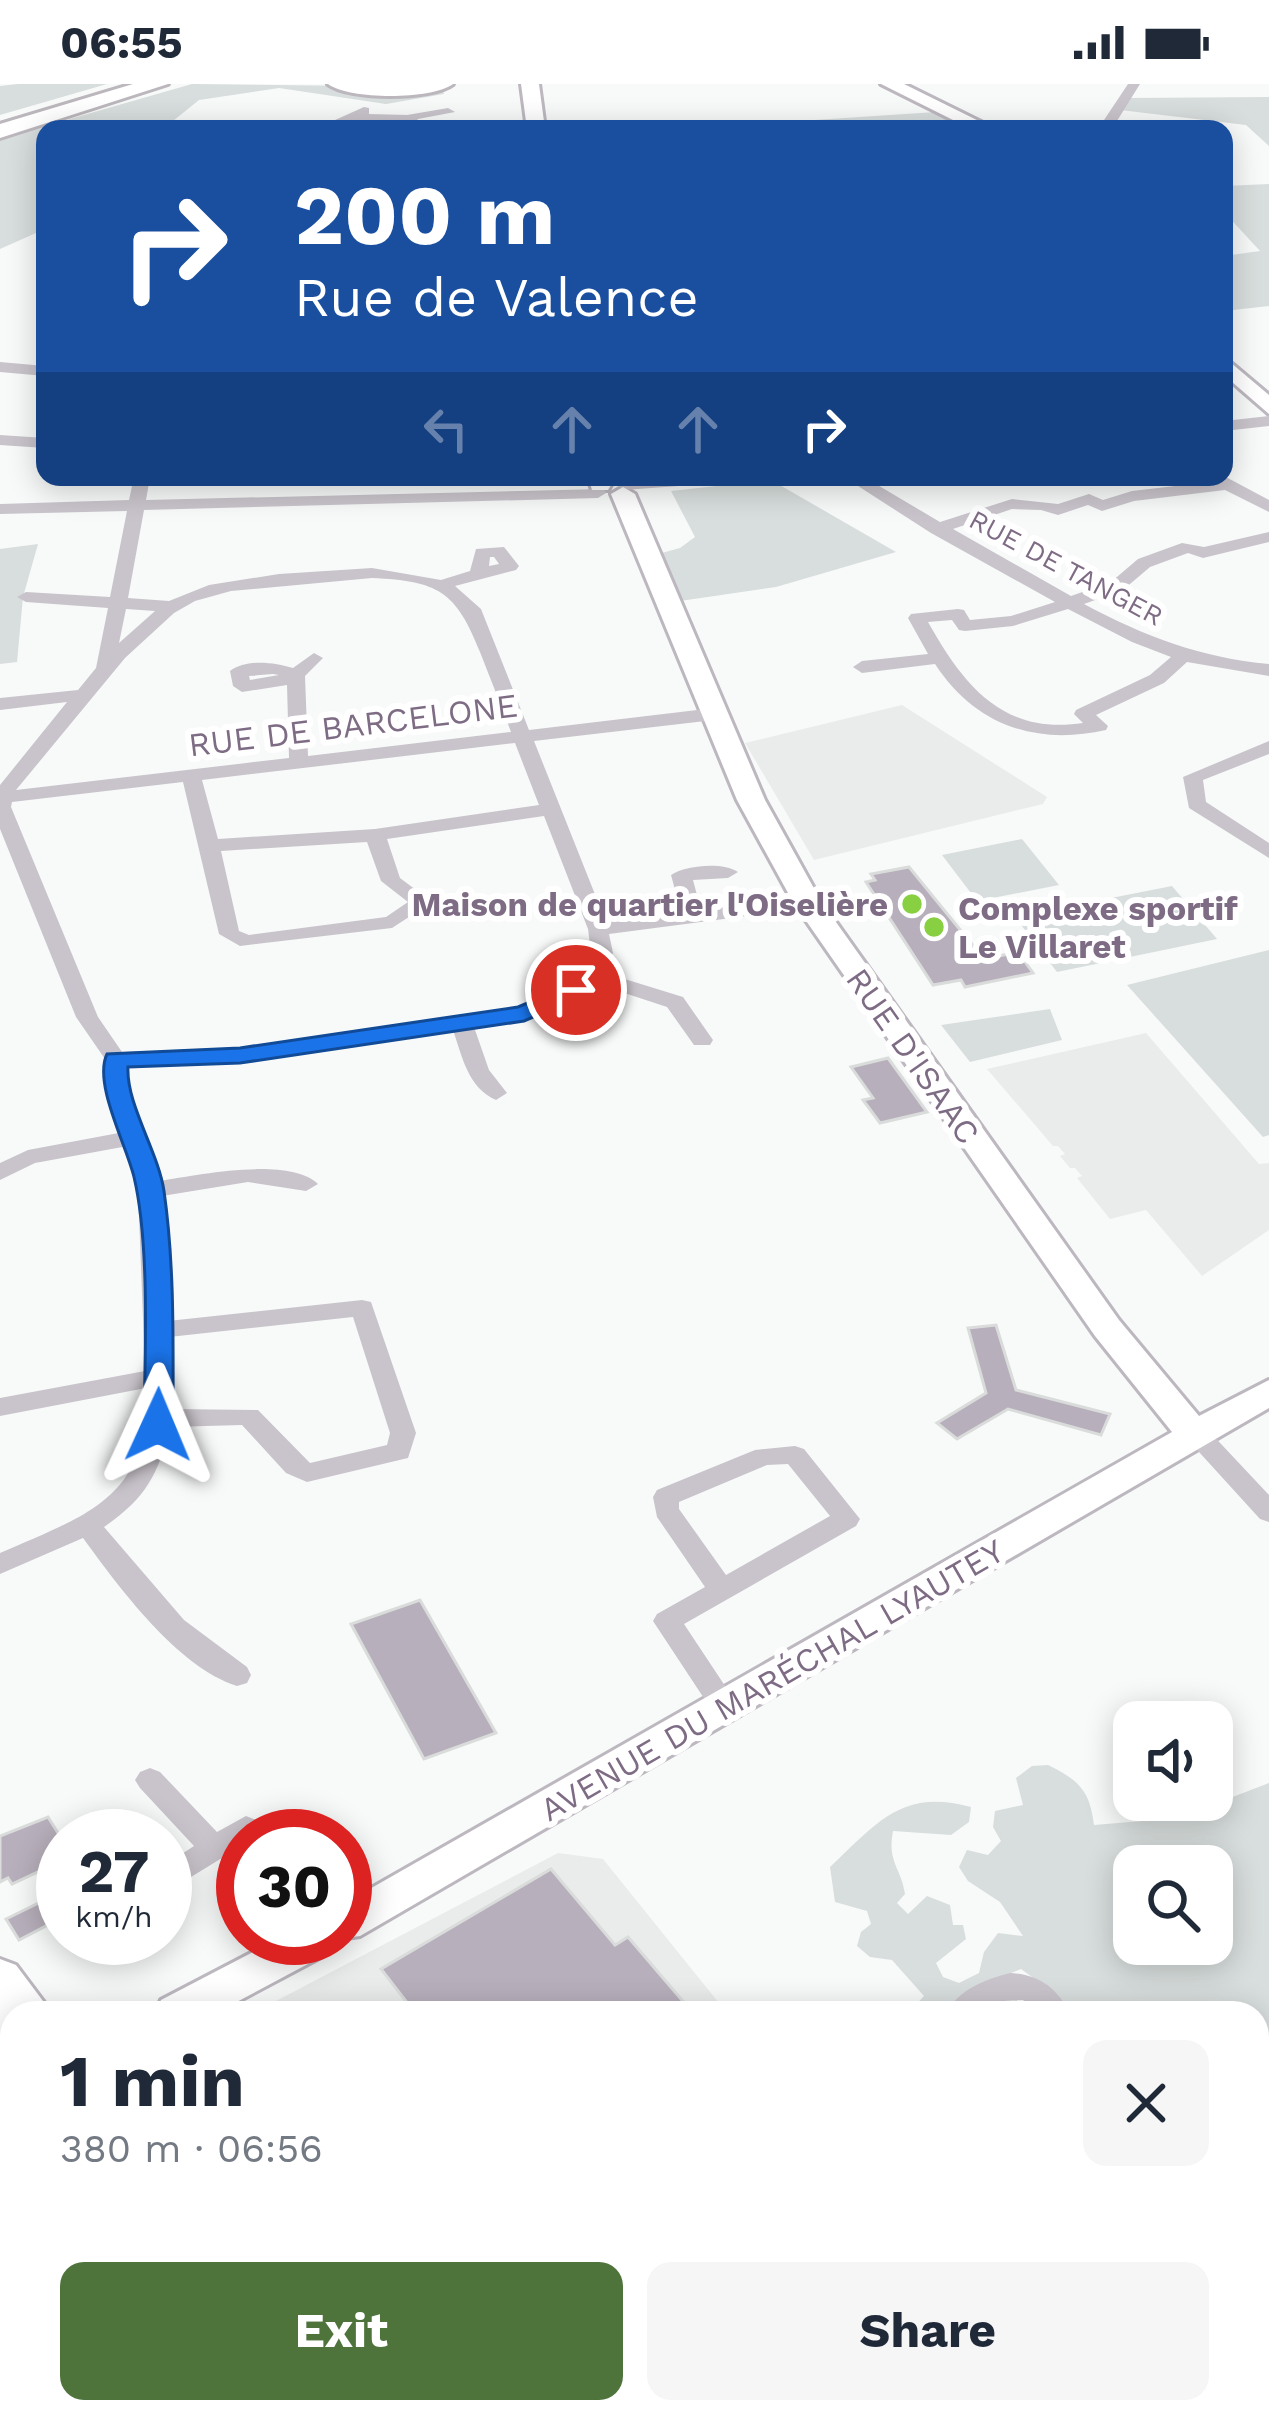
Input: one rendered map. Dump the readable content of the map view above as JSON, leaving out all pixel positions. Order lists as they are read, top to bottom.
{
  "streets": {
    "street": [
      "RUE DE TANGER",
      "RUE DE BARCELONE",
      "RUE D'ISAAC",
      "AVENUE DU MARÉCHAL LYAUTEY"
    ]
  },
  "crossings": [
    ["RUE DE BARCELONE", "RUE D'ISAAC"],
    ["RUE D'ISAAC", "AVENUE DU MARÉCHAL LYAUTEY"]
  ],
  "places": ["Maison de quartier l'Oiselière", "Complexe sportif Le Villaret"],
  "page": {
    "status": "06:55",
    "turn": ["200 m", "Rue de Valence"],
    "speed": "27 km/h",
    "limit": "30",
    "heading": ["1 min", "380 m · 06:56"],
    "buttons": ["Exit", "Share"]
  }
}
